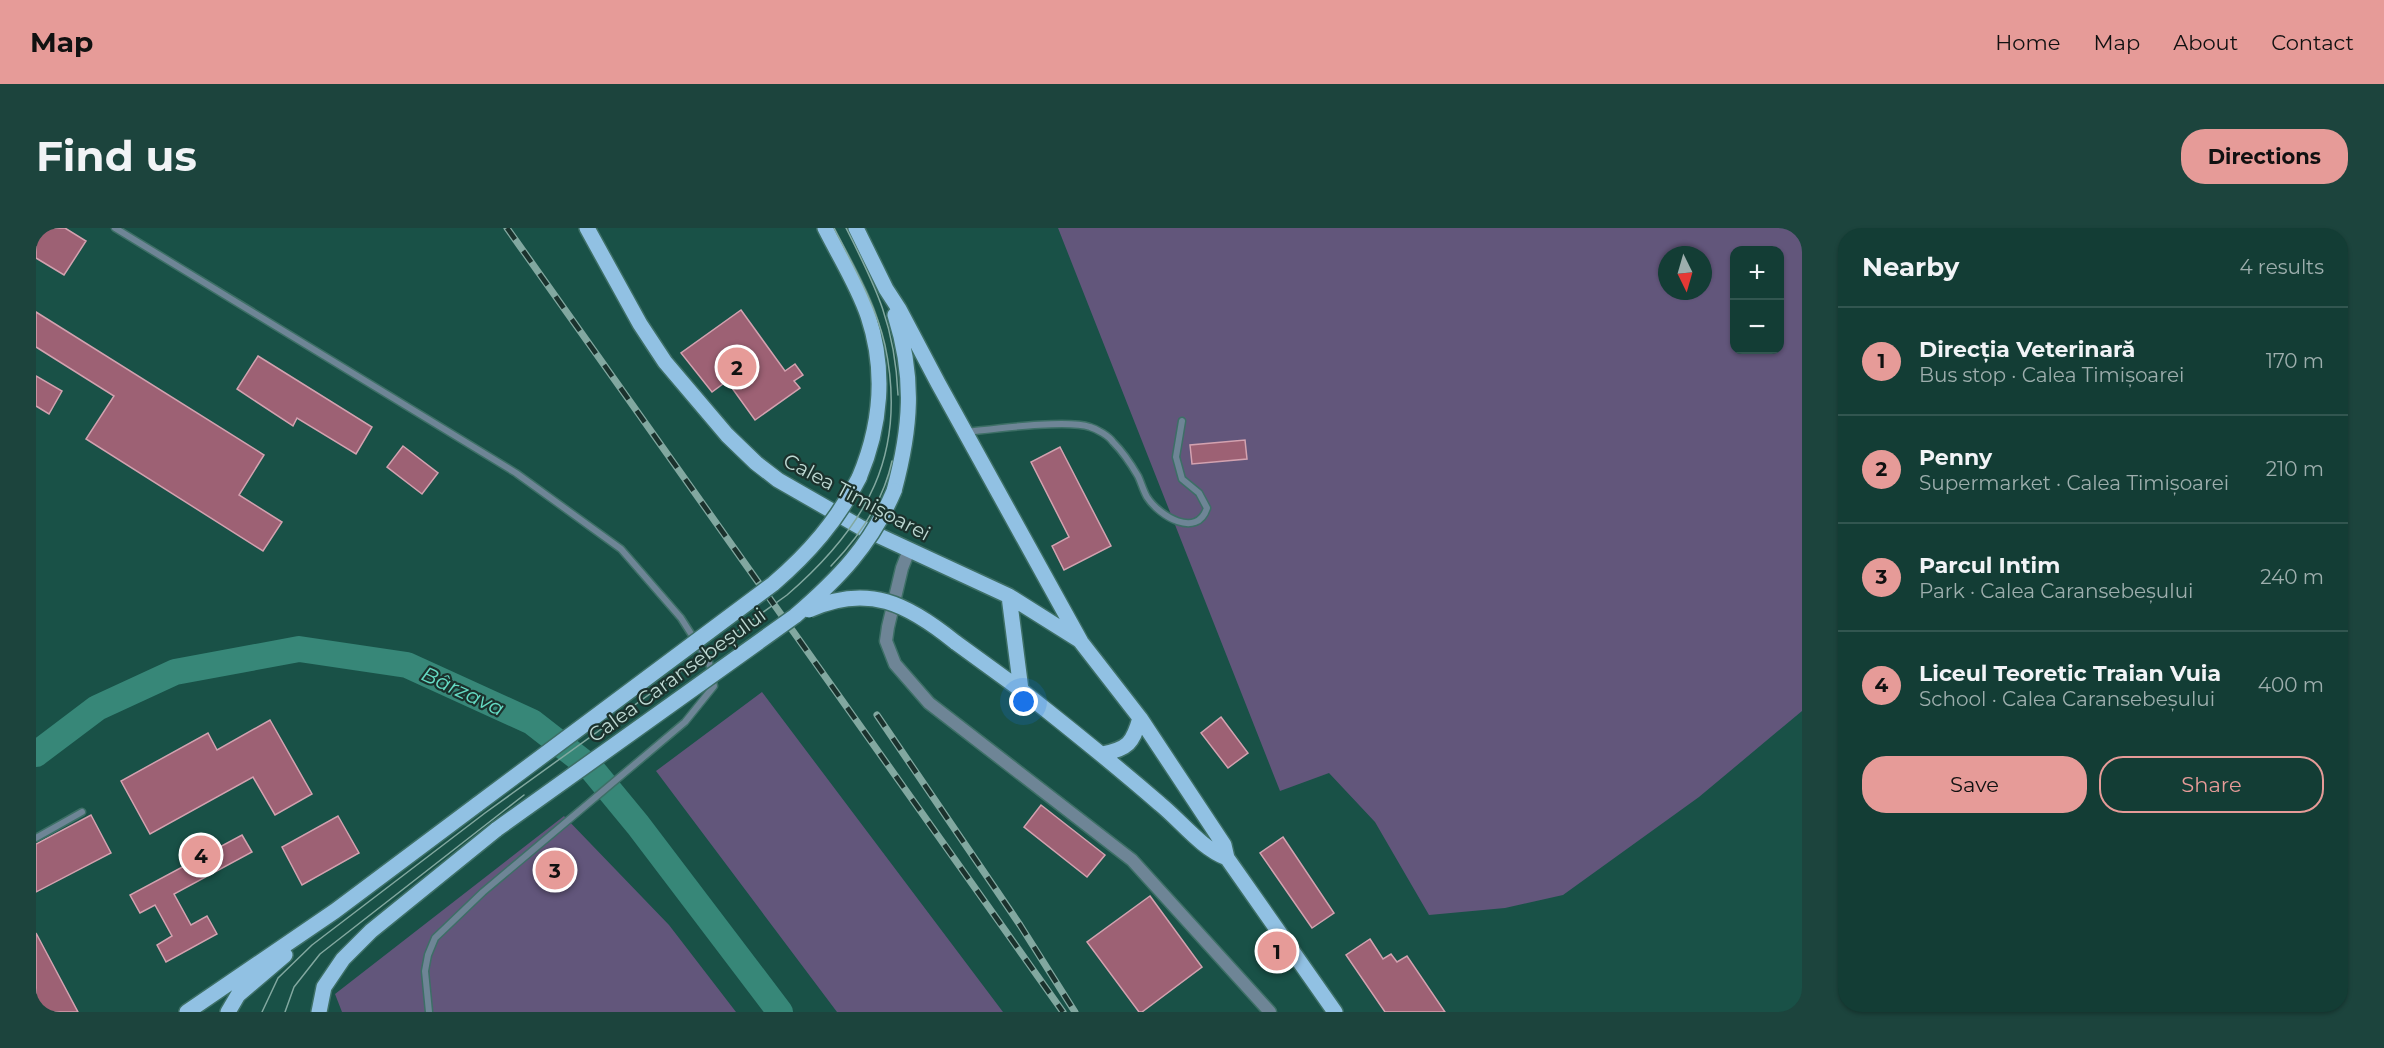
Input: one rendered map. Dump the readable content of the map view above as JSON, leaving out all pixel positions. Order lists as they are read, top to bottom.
{
  "streets": {
    "main road": ["Calea Timișoarei", "Calea Caransebeșului"]
  },
  "crossings": [
    ["Calea Timișoarei", "Calea Caransebeșului"]
  ],
  "water": ["Bârzava"],
  "north": "bottom",
  "page": {
    "header": "Map",
    "nav": [
      "Home",
      "Map",
      "About",
      "Contact"
    ],
    "buttons": [
      "Directions",
      ["Save", "Share"]
    ],
    "title": "Find us",
    "heading": ["Nearby", "4 results"],
    "map_buttons": ["+", "−"],
    "list": [
      {
        "mark": "1",
        "name": "Direcția Veterinară",
        "note": "Bus stop · Calea Timișoarei",
        "value": "170 m"
      },
      {
        "mark": "2",
        "name": "Penny",
        "note": "Supermarket · Calea Timișoarei",
        "value": "210 m"
      },
      {
        "mark": "3",
        "name": "Parcul Intim",
        "note": "Park · Calea Caransebeșului",
        "value": "240 m"
      },
      {
        "mark": "4",
        "name": "Liceul Teoretic Traian Vuia",
        "note": "School · Calea Caransebeșului",
        "value": "400 m"
      }
    ],
    "pins": [
      "2",
      "4",
      "3",
      "1"
    ]
  }
}
